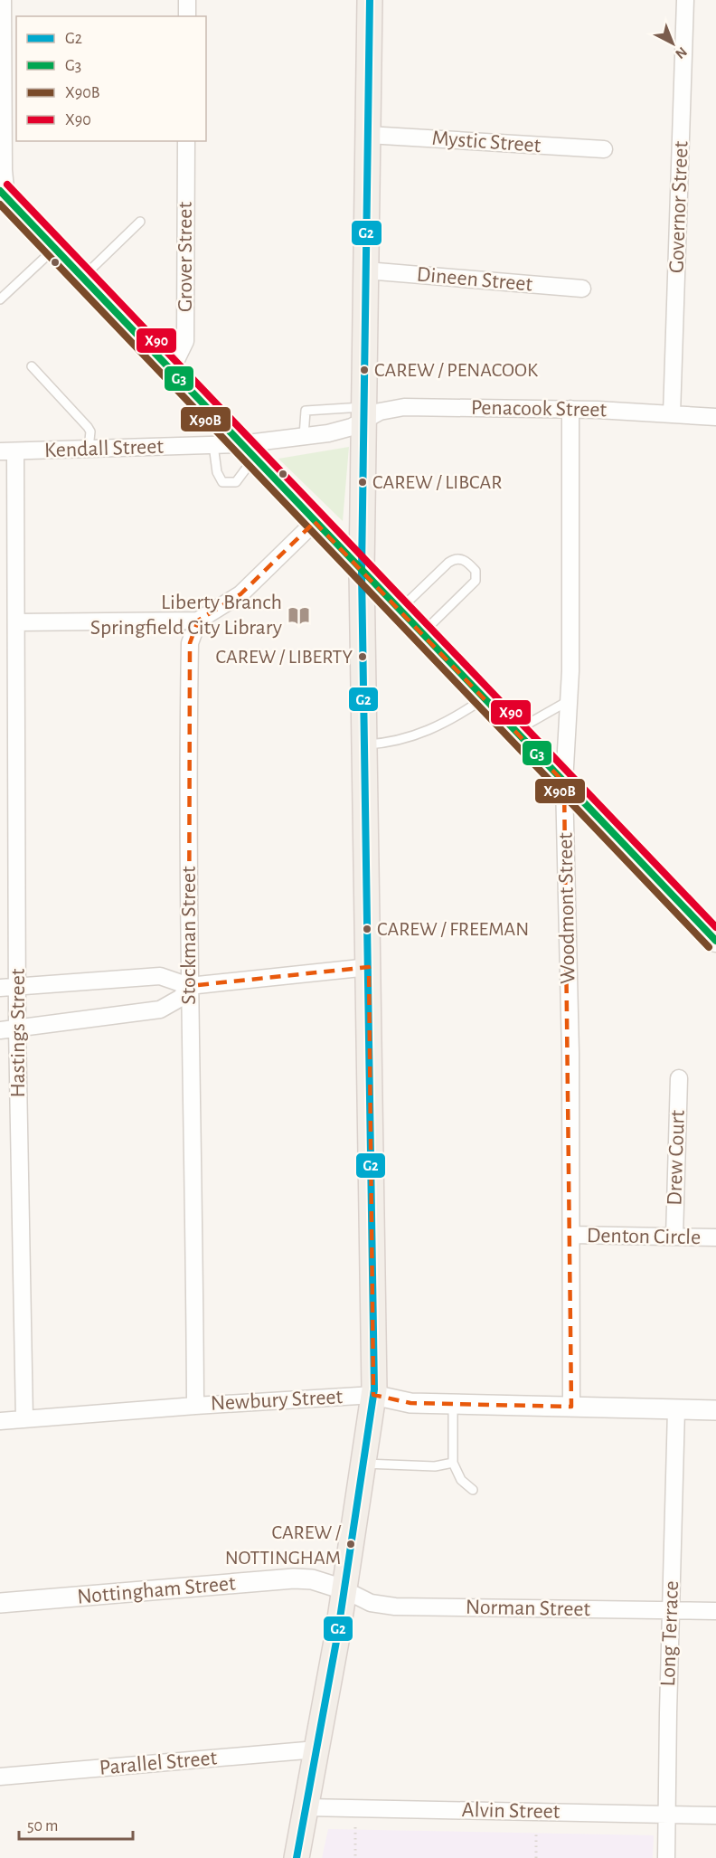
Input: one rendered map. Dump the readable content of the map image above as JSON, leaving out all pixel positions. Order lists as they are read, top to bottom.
{
  "streets": {
    "street": [
      "Mystic Street",
      "Governor Street",
      "Grover Street",
      "Dineen Street",
      "Penacook Street",
      "Kendall Street",
      "Woodmont Street",
      "Stockman Street",
      "Hastings Street",
      "Drew Court",
      "Denton Circle",
      "Newbury Street",
      "Nottingham Street",
      "Norman Street",
      "Long Terrace",
      "Parallel Street",
      "Alvin Street"
    ]
  },
  "crossings": [
    ["Governor Street", "Penacook Street"],
    ["Penacook Street", "Kendall Street"],
    ["Penacook Street", "Woodmont Street"],
    ["Kendall Street", "Hastings Street"],
    ["Woodmont Street", "Denton Circle"],
    ["Woodmont Street", "Newbury Street"],
    ["Stockman Street", "Newbury Street"],
    ["Hastings Street", "Newbury Street"],
    ["Drew Court", "Denton Circle"],
    ["Newbury Street", "Long Terrace"],
    ["Nottingham Street", "Norman Street"],
    ["Norman Street", "Long Terrace"],
    ["Long Terrace", "Alvin Street"]
  ],
  "places": {
    "other": [
      "CAREW / PENACOOK",
      "CAREW / LIBCAR",
      "CAREW / LIBERTY",
      "CAREW / FREEMAN",
      "CAREW / NOTTINGHAM"
    ],
    "library": ["Liberty Branch Springfield City Library"]
  },
  "lines": [
    "transit line G2",
    "transit line X90",
    "transit line G3",
    "transit line X90B"
  ],
  "legend": [
    "G2",
    "G3",
    "X90B",
    "X90"
  ],
  "scale_bar": "50 m",
  "north": "bottom right"
}
